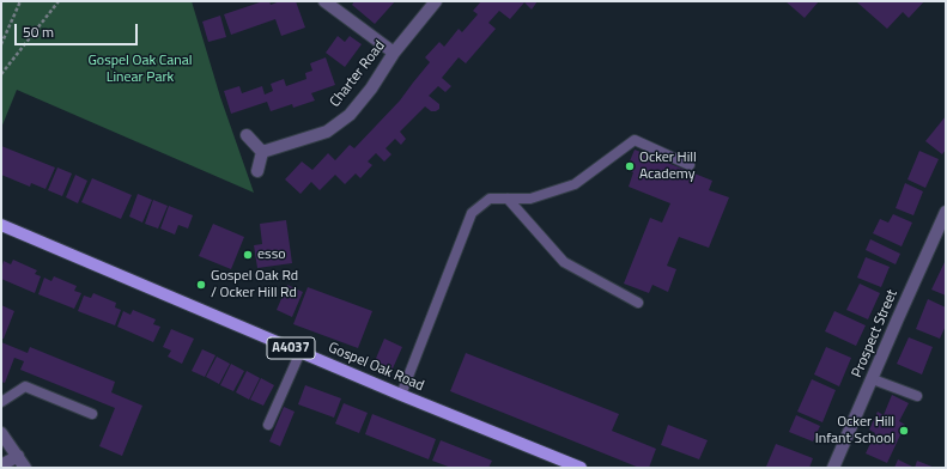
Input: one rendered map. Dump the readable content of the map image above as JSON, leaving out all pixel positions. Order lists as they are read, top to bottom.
{
  "streets": {
    "main road": ["A4037", "Gospel Oak Road"],
    "street": ["Charter Road", "Prospect Street"]
  },
  "parks": ["Gospel Oak Canal Linear Park"],
  "places": [
    "Ocker Hill Academy",
    "esso",
    "Gospel Oak Rd / Ocker Hill Rd",
    "Ocker Hill Infant School"
  ],
  "scale_bar": "50 m"
}
